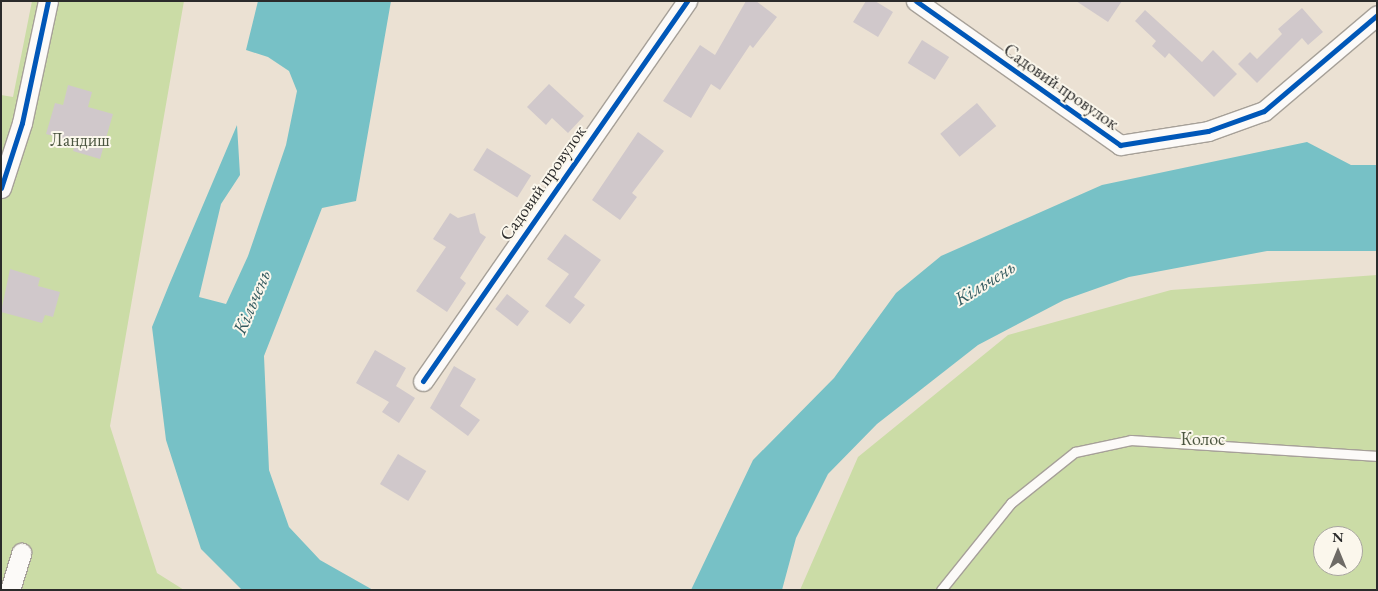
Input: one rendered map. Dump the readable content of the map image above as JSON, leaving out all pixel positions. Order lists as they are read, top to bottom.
{
  "streets": {
    "street": ["Садовий провулок"]
  },
  "water": ["Кільчень"],
  "parks": ["Ландиш", "Колос"],
  "north": "top"
}
